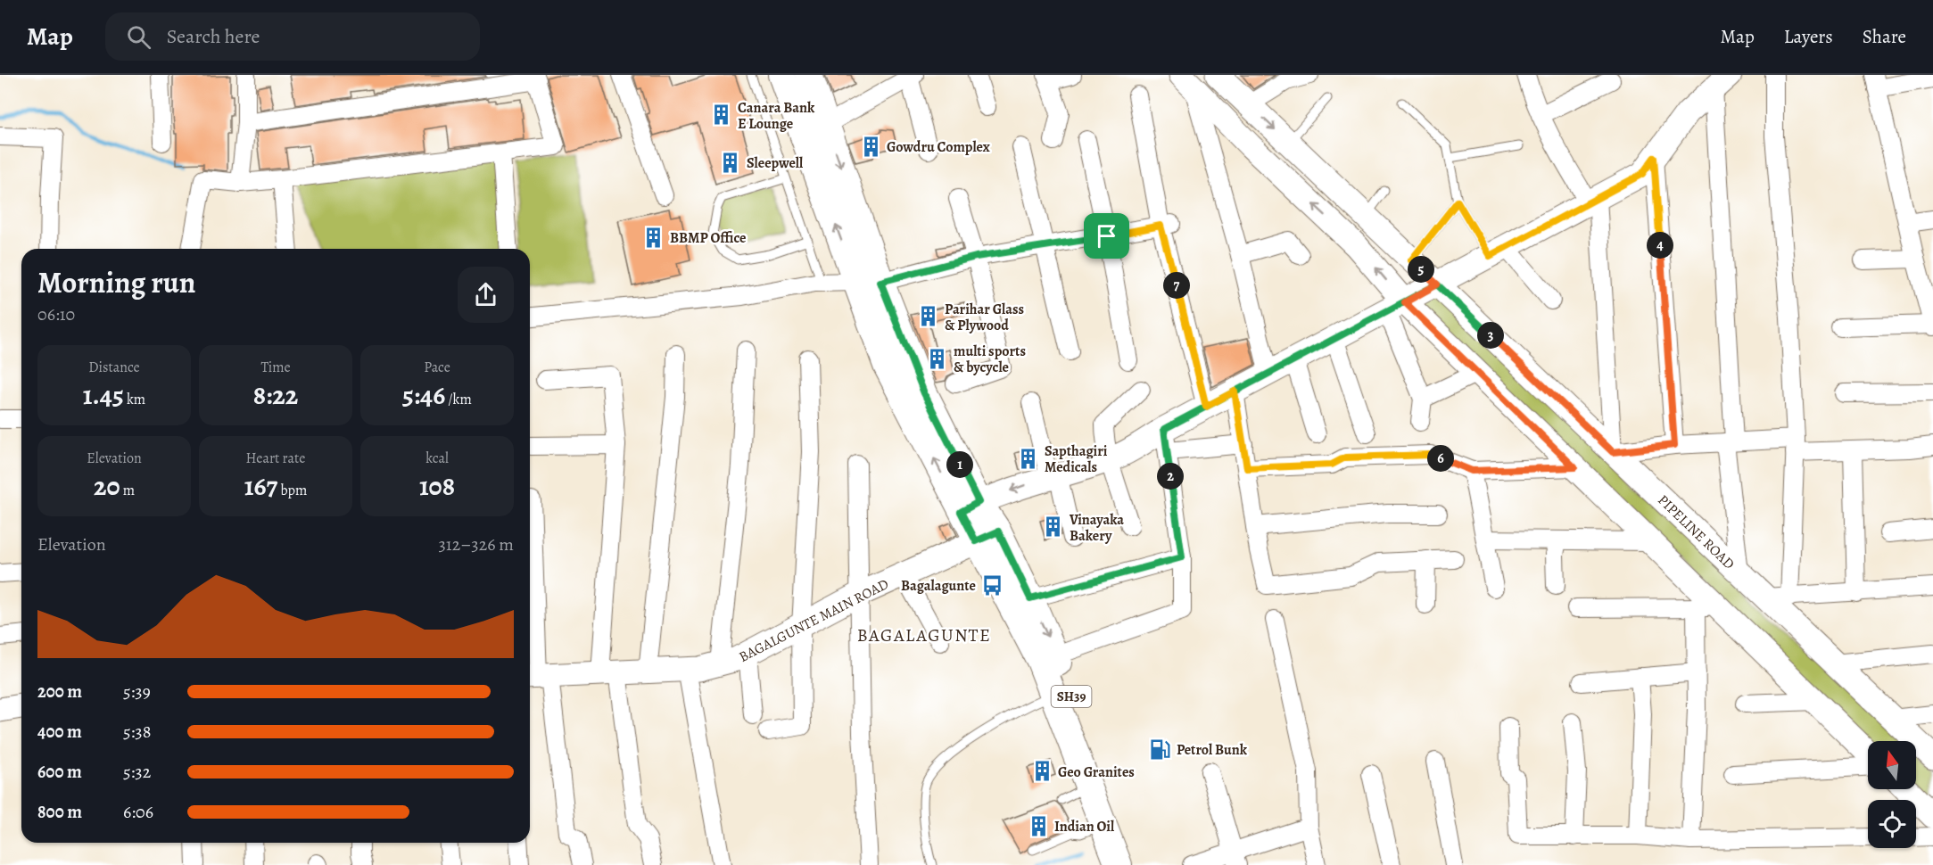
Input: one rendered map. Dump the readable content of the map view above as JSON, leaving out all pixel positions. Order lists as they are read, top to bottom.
{
  "streets": {
    "main road": ["PIPELINE ROAD", "BAGALGUNTE MAIN ROAD", "SH39"]
  },
  "crossings": [
    ["BAGALGUNTE MAIN ROAD", "SH39"]
  ],
  "districts": ["BAGALAGUNTE"],
  "places": {
    "building": [
      "Canara Bank E Lounge",
      "Gowdru Complex",
      "Sleepwell",
      "BBMP Office",
      "Parihar Glass & Plywood",
      "multi sports & bycycle",
      "Sapthagiri Medicals",
      "Vinayaka Bakery",
      "Geo Granites",
      "Indian Oil"
    ],
    "bus stop": ["Bagalagunte"],
    "fuel station": ["Petrol Bunk"]
  },
  "north": "top",
  "page": {
    "header": "Map",
    "search": "Search here",
    "nav": ["Map", "Layers", "Share"],
    "pins": [
      "4",
      "5",
      "7",
      "3",
      "6",
      "1",
      "2"
    ],
    "heading": ["Morning run", "06:10"],
    "stats": [
      ["Distance", "1.45 km"],
      ["Time", "8:22"],
      ["Pace", "5:46 /km"],
      ["Elevation", "20 m"],
      ["Heart rate", "167 bpm"],
      ["kcal", "108"]
    ],
    "chart": ["Elevation", "312–326 m"],
    "list": [
      {
        "name": "200 m",
        "note": "5:39"
      },
      {
        "name": "400 m",
        "note": "5:38"
      },
      {
        "name": "600 m",
        "note": "5:32"
      },
      {
        "name": "800 m",
        "note": "6:06"
      }
    ]
  }
}
